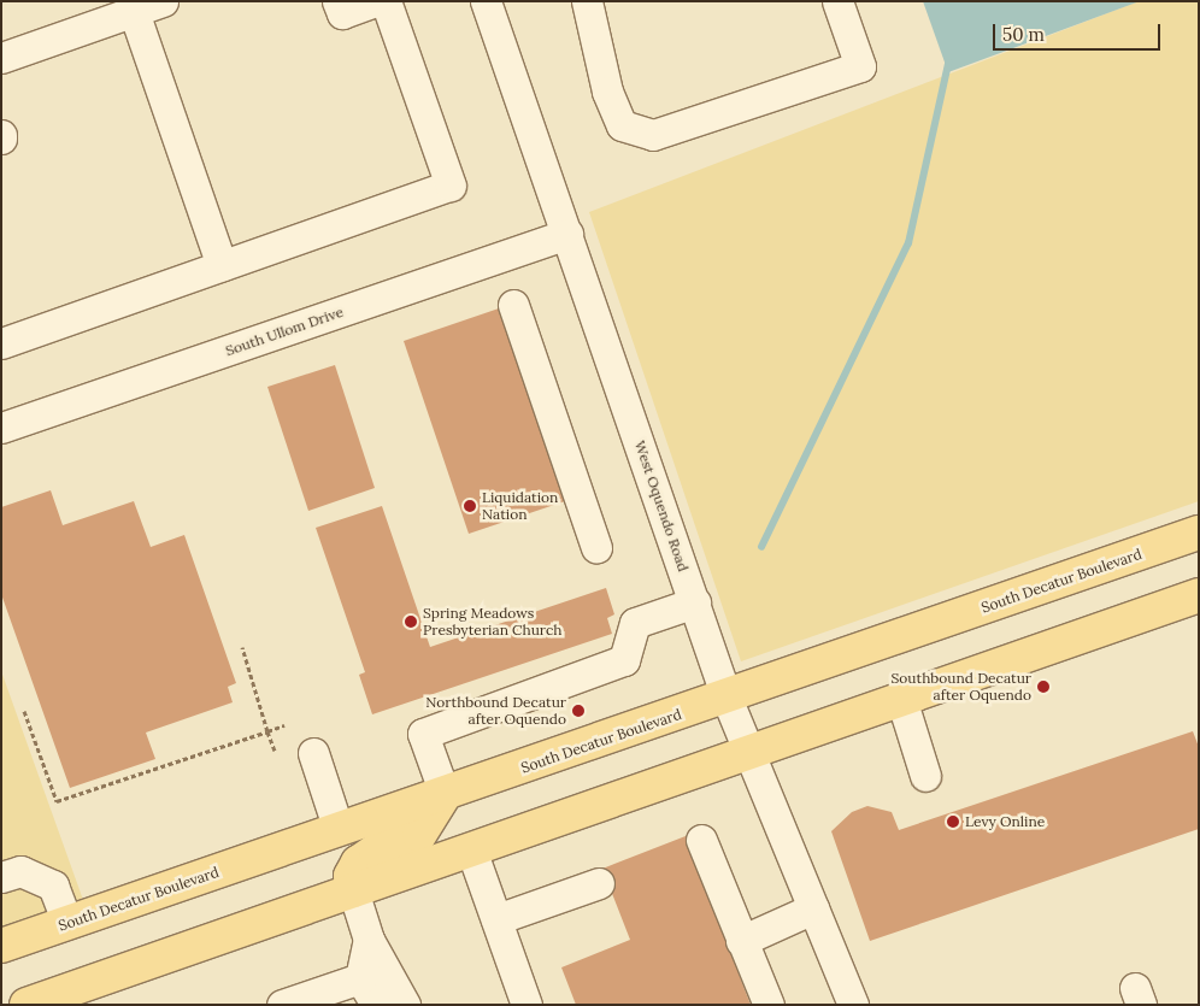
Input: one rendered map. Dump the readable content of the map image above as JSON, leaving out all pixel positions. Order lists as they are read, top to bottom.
{
  "streets": {
    "main road": ["South Decatur Boulevard"],
    "street": ["South Ullom Drive", "West Oquendo Road"]
  },
  "crossings": [
    ["South Ullom Drive", "West Oquendo Road"],
    ["West Oquendo Road", "South Decatur Boulevard"]
  ],
  "places": [
    "Liquidation Nation",
    "Spring Meadows Presbyterian Church",
    "Southbound Decatur after Oquendo",
    "Northbound Decatur after Oquendo",
    "Levy Online"
  ],
  "scale_bar": "50 m"
}
